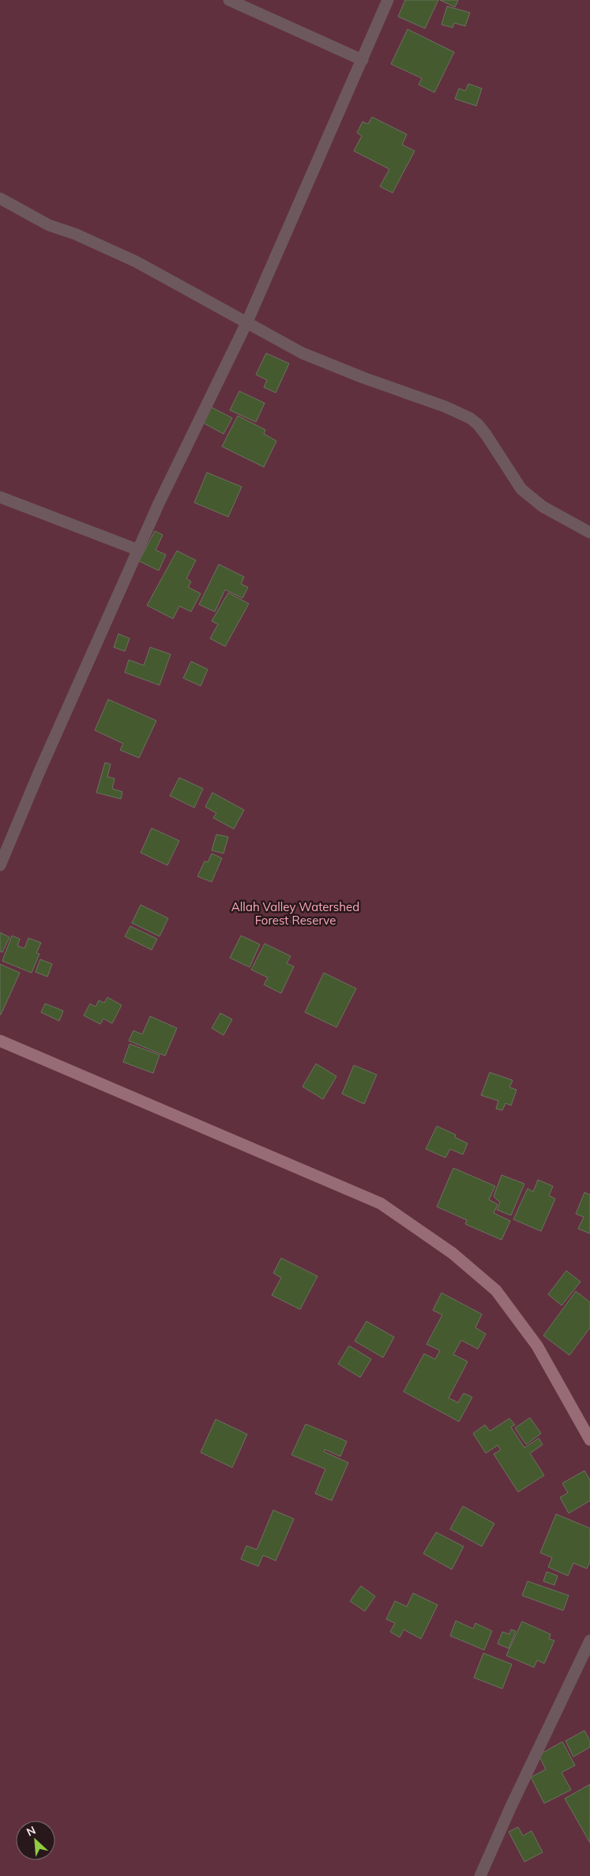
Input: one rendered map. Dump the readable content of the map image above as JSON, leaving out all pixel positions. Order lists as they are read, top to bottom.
{
  "parks": ["Allah Valley Watershed Forest Reserve"],
  "north": "top left"
}
